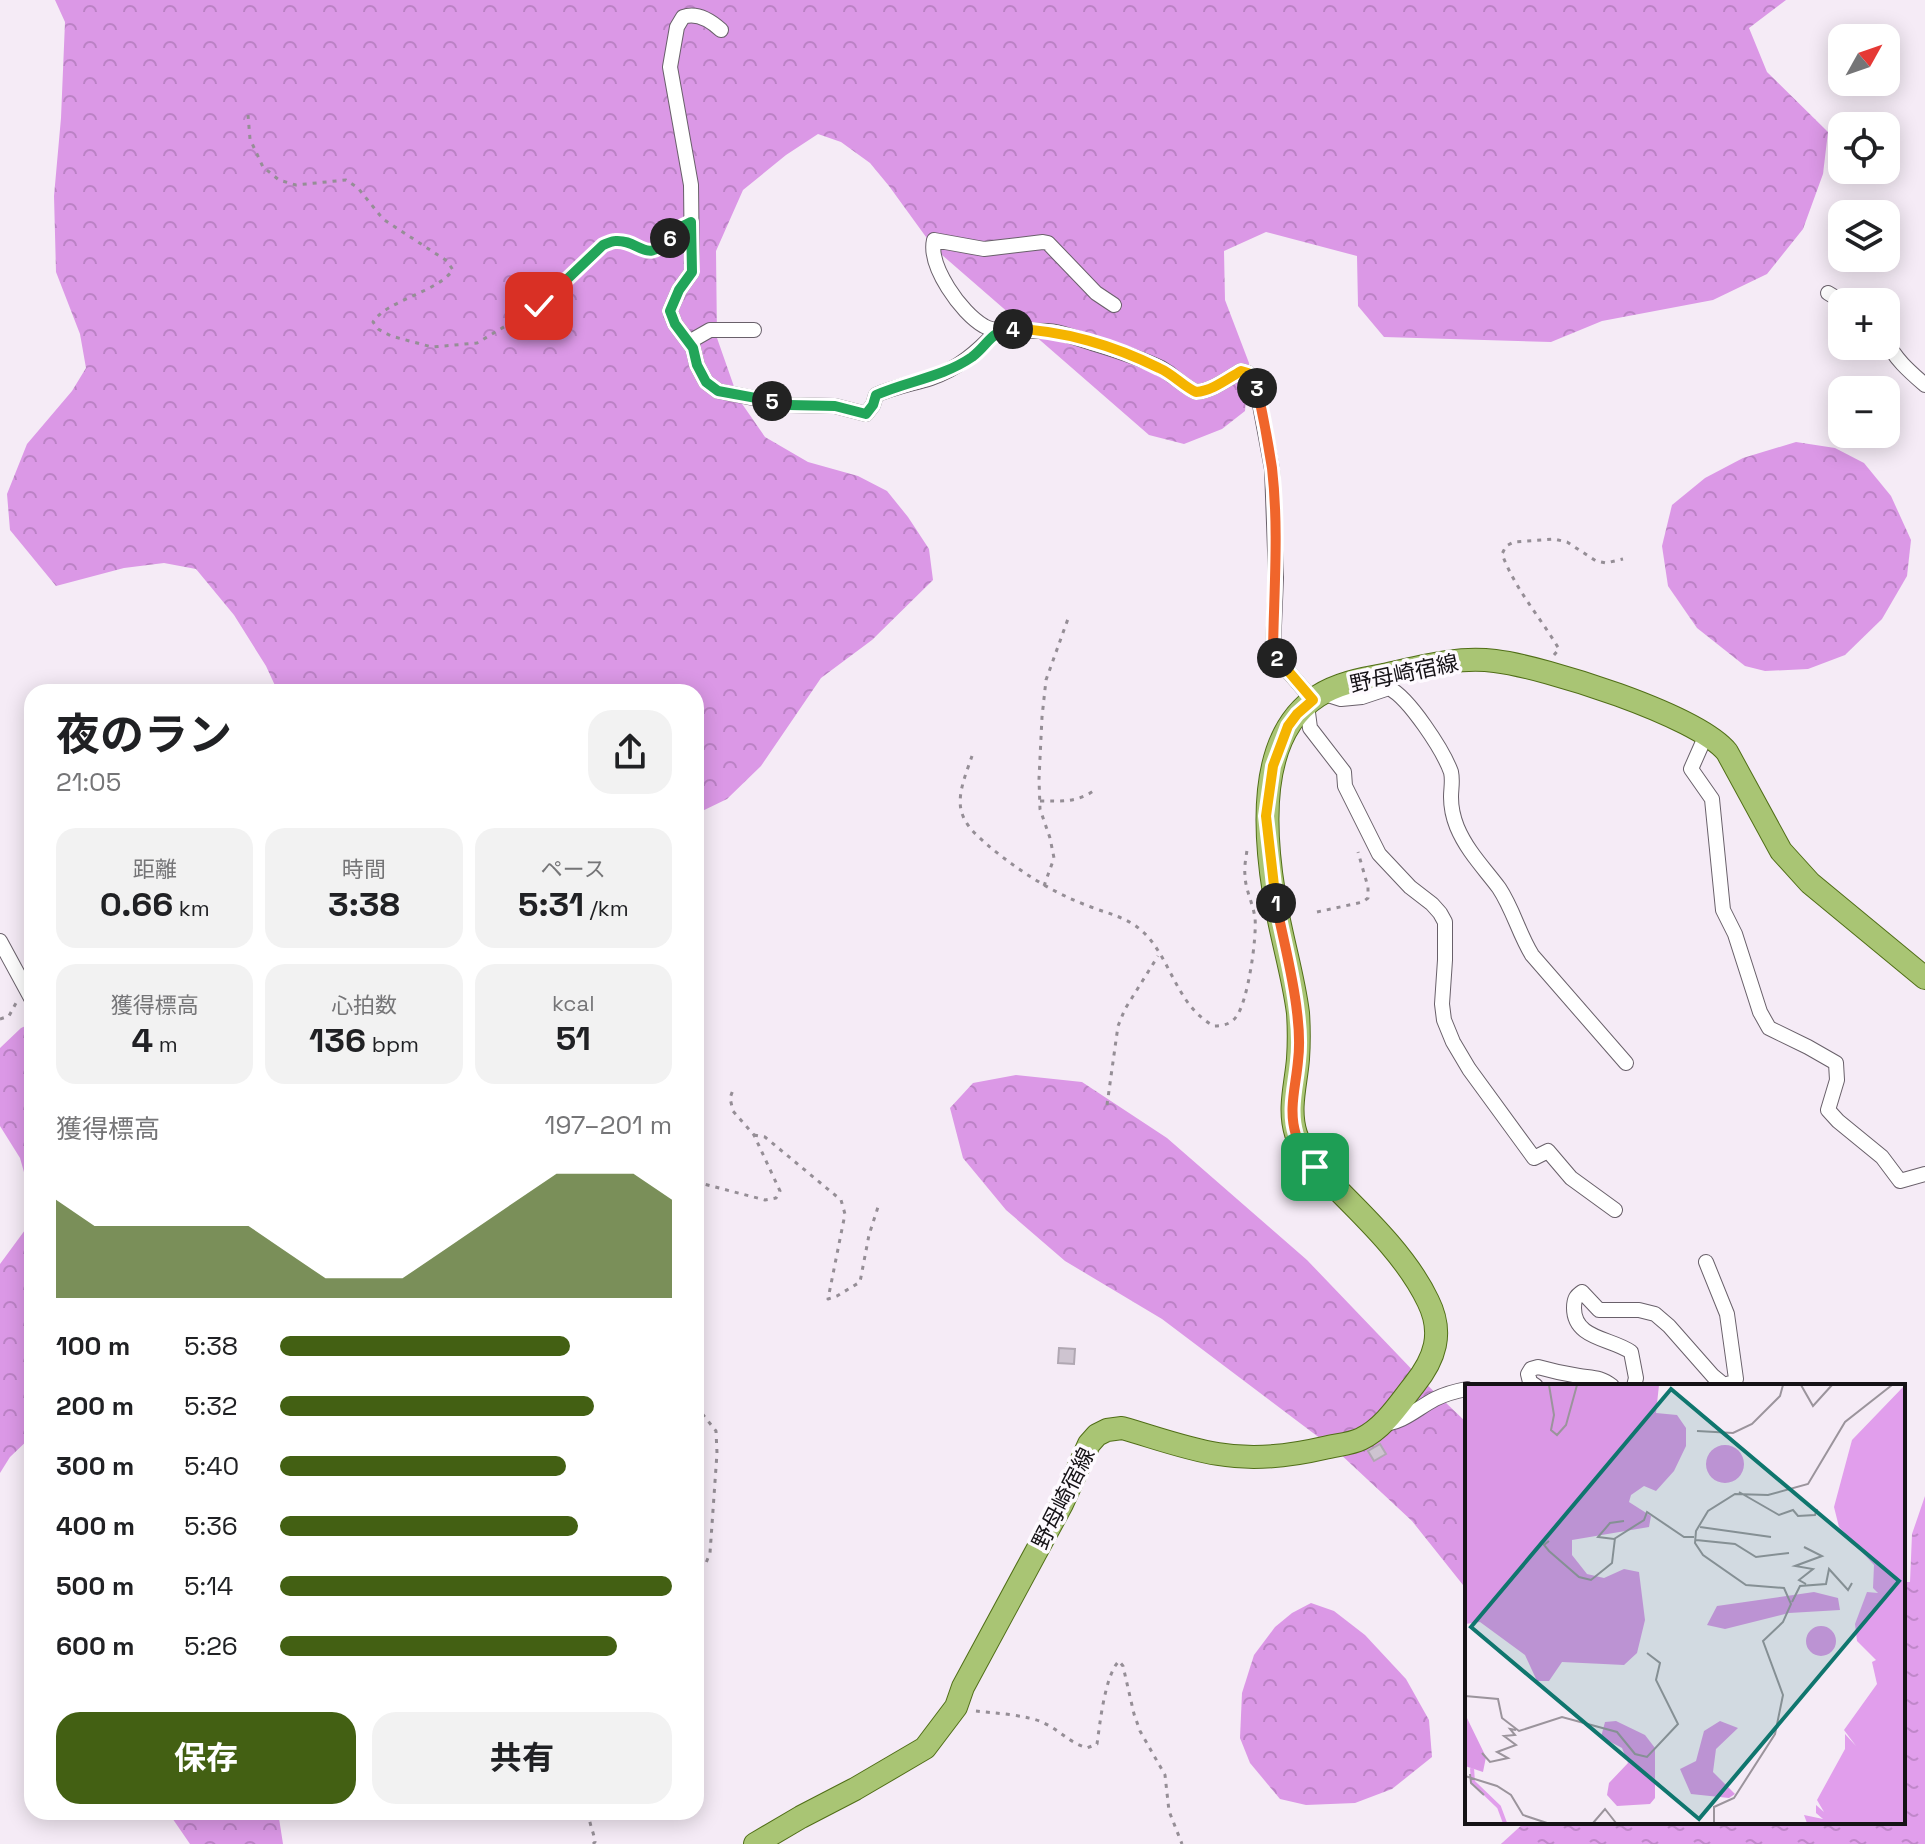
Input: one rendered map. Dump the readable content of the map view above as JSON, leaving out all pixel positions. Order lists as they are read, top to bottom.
{
  "streets": {
    "main road": ["野母崎宿線"]
  },
  "north": "top right",
  "page": {
    "map_buttons": ["+", "−"],
    "pins": [
      "6",
      "4",
      "3",
      "5",
      "2",
      "1"
    ],
    "heading": ["夜のラン", "21:05"],
    "stats": [
      ["距離", "0.66 km"],
      ["時間", "3:38"],
      ["ペース", "5:31 /km"],
      ["獲得標高", "4 m"],
      ["心拍数", "136 bpm"],
      ["kcal", "51"]
    ],
    "chart": ["獲得標高", "197–201 m"],
    "list": [
      {
        "name": "100 m",
        "note": "5:38"
      },
      {
        "name": "200 m",
        "note": "5:32"
      },
      {
        "name": "300 m",
        "note": "5:40"
      },
      {
        "name": "400 m",
        "note": "5:36"
      },
      {
        "name": "500 m",
        "note": "5:14"
      },
      {
        "name": "600 m",
        "note": "5:26"
      }
    ],
    "buttons": ["保存", "共有"]
  }
}
